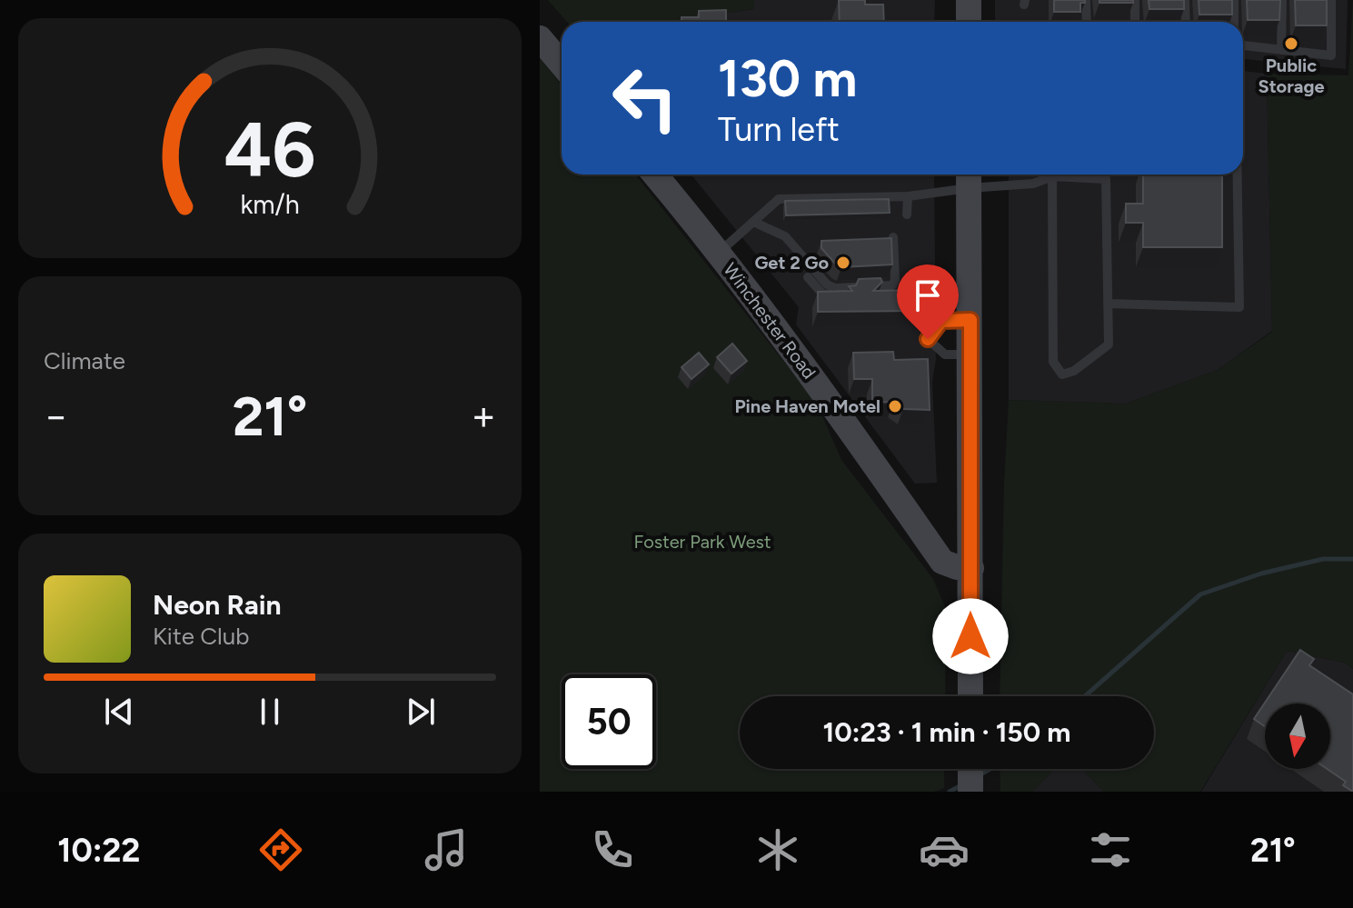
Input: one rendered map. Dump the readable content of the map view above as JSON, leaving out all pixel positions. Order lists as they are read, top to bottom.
{
  "streets": {
    "main road": ["Winchester Road"]
  },
  "parks": ["Foster Park West"],
  "places": ["Public Storage", "Get 2 Go", "Pine Haven Motel"],
  "north": "bottom",
  "page": {
    "turn": ["130 m", "Turn left"],
    "tile": "Climate",
    "heat": ["−", "21°", "+"],
    "song": ["Neon Rain", "Kite Club"],
    "limit": "50",
    "trip": "10:23 · 1 min · 150 m",
    "tabs": ["10:22", "21°"],
    "gauge": ["46", "km/h"]
  }
}
